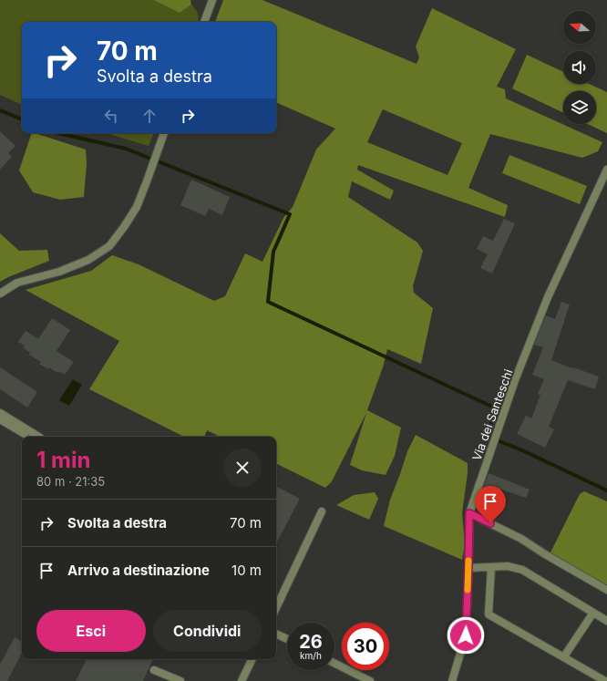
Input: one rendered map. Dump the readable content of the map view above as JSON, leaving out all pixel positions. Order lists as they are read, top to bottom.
{
  "streets": {
    "street": ["Via dei Santeschi"]
  },
  "north": "left",
  "page": {
    "turn": ["70 m", "Svolta a destra"],
    "heading": ["1 min", "80 m · 21:35"],
    "list": [
      {
        "name": "Svolta a destra",
        "value": "70 m"
      },
      {
        "name": "Arrivo a destinazione",
        "value": "10 m"
      }
    ],
    "buttons": ["Esci", "Condividi"],
    "speed": "26 km/h",
    "limit": "30"
  }
}
